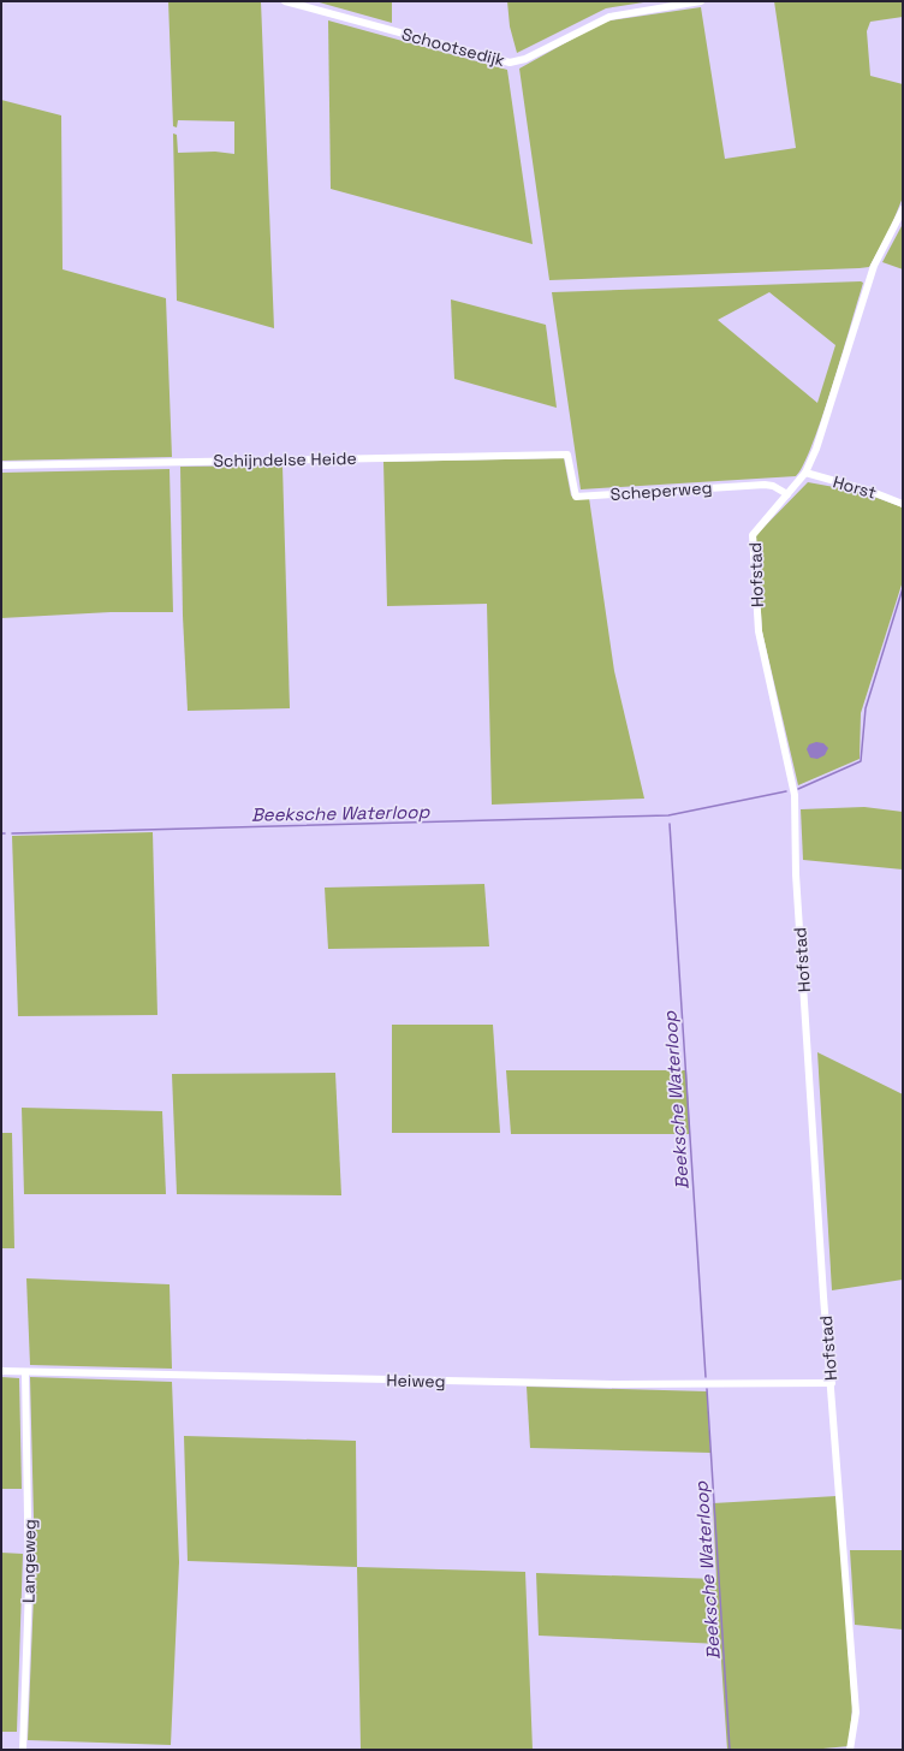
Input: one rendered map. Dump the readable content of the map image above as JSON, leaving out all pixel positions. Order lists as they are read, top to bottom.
{
  "streets": {
    "street": [
      "Schootsedijk",
      "Schijndelse Heide",
      "Horst",
      "Scheperweg",
      "Hofstad",
      "Heiweg",
      "Langeweg"
    ]
  },
  "crossings": [
    ["Schijndelse Heide", "Scheperweg"],
    ["Horst", "Hofstad"],
    ["Scheperweg", "Hofstad"],
    ["Hofstad", "Heiweg"],
    ["Heiweg", "Langeweg"]
  ],
  "water": ["Beeksche Waterloop"]
}
